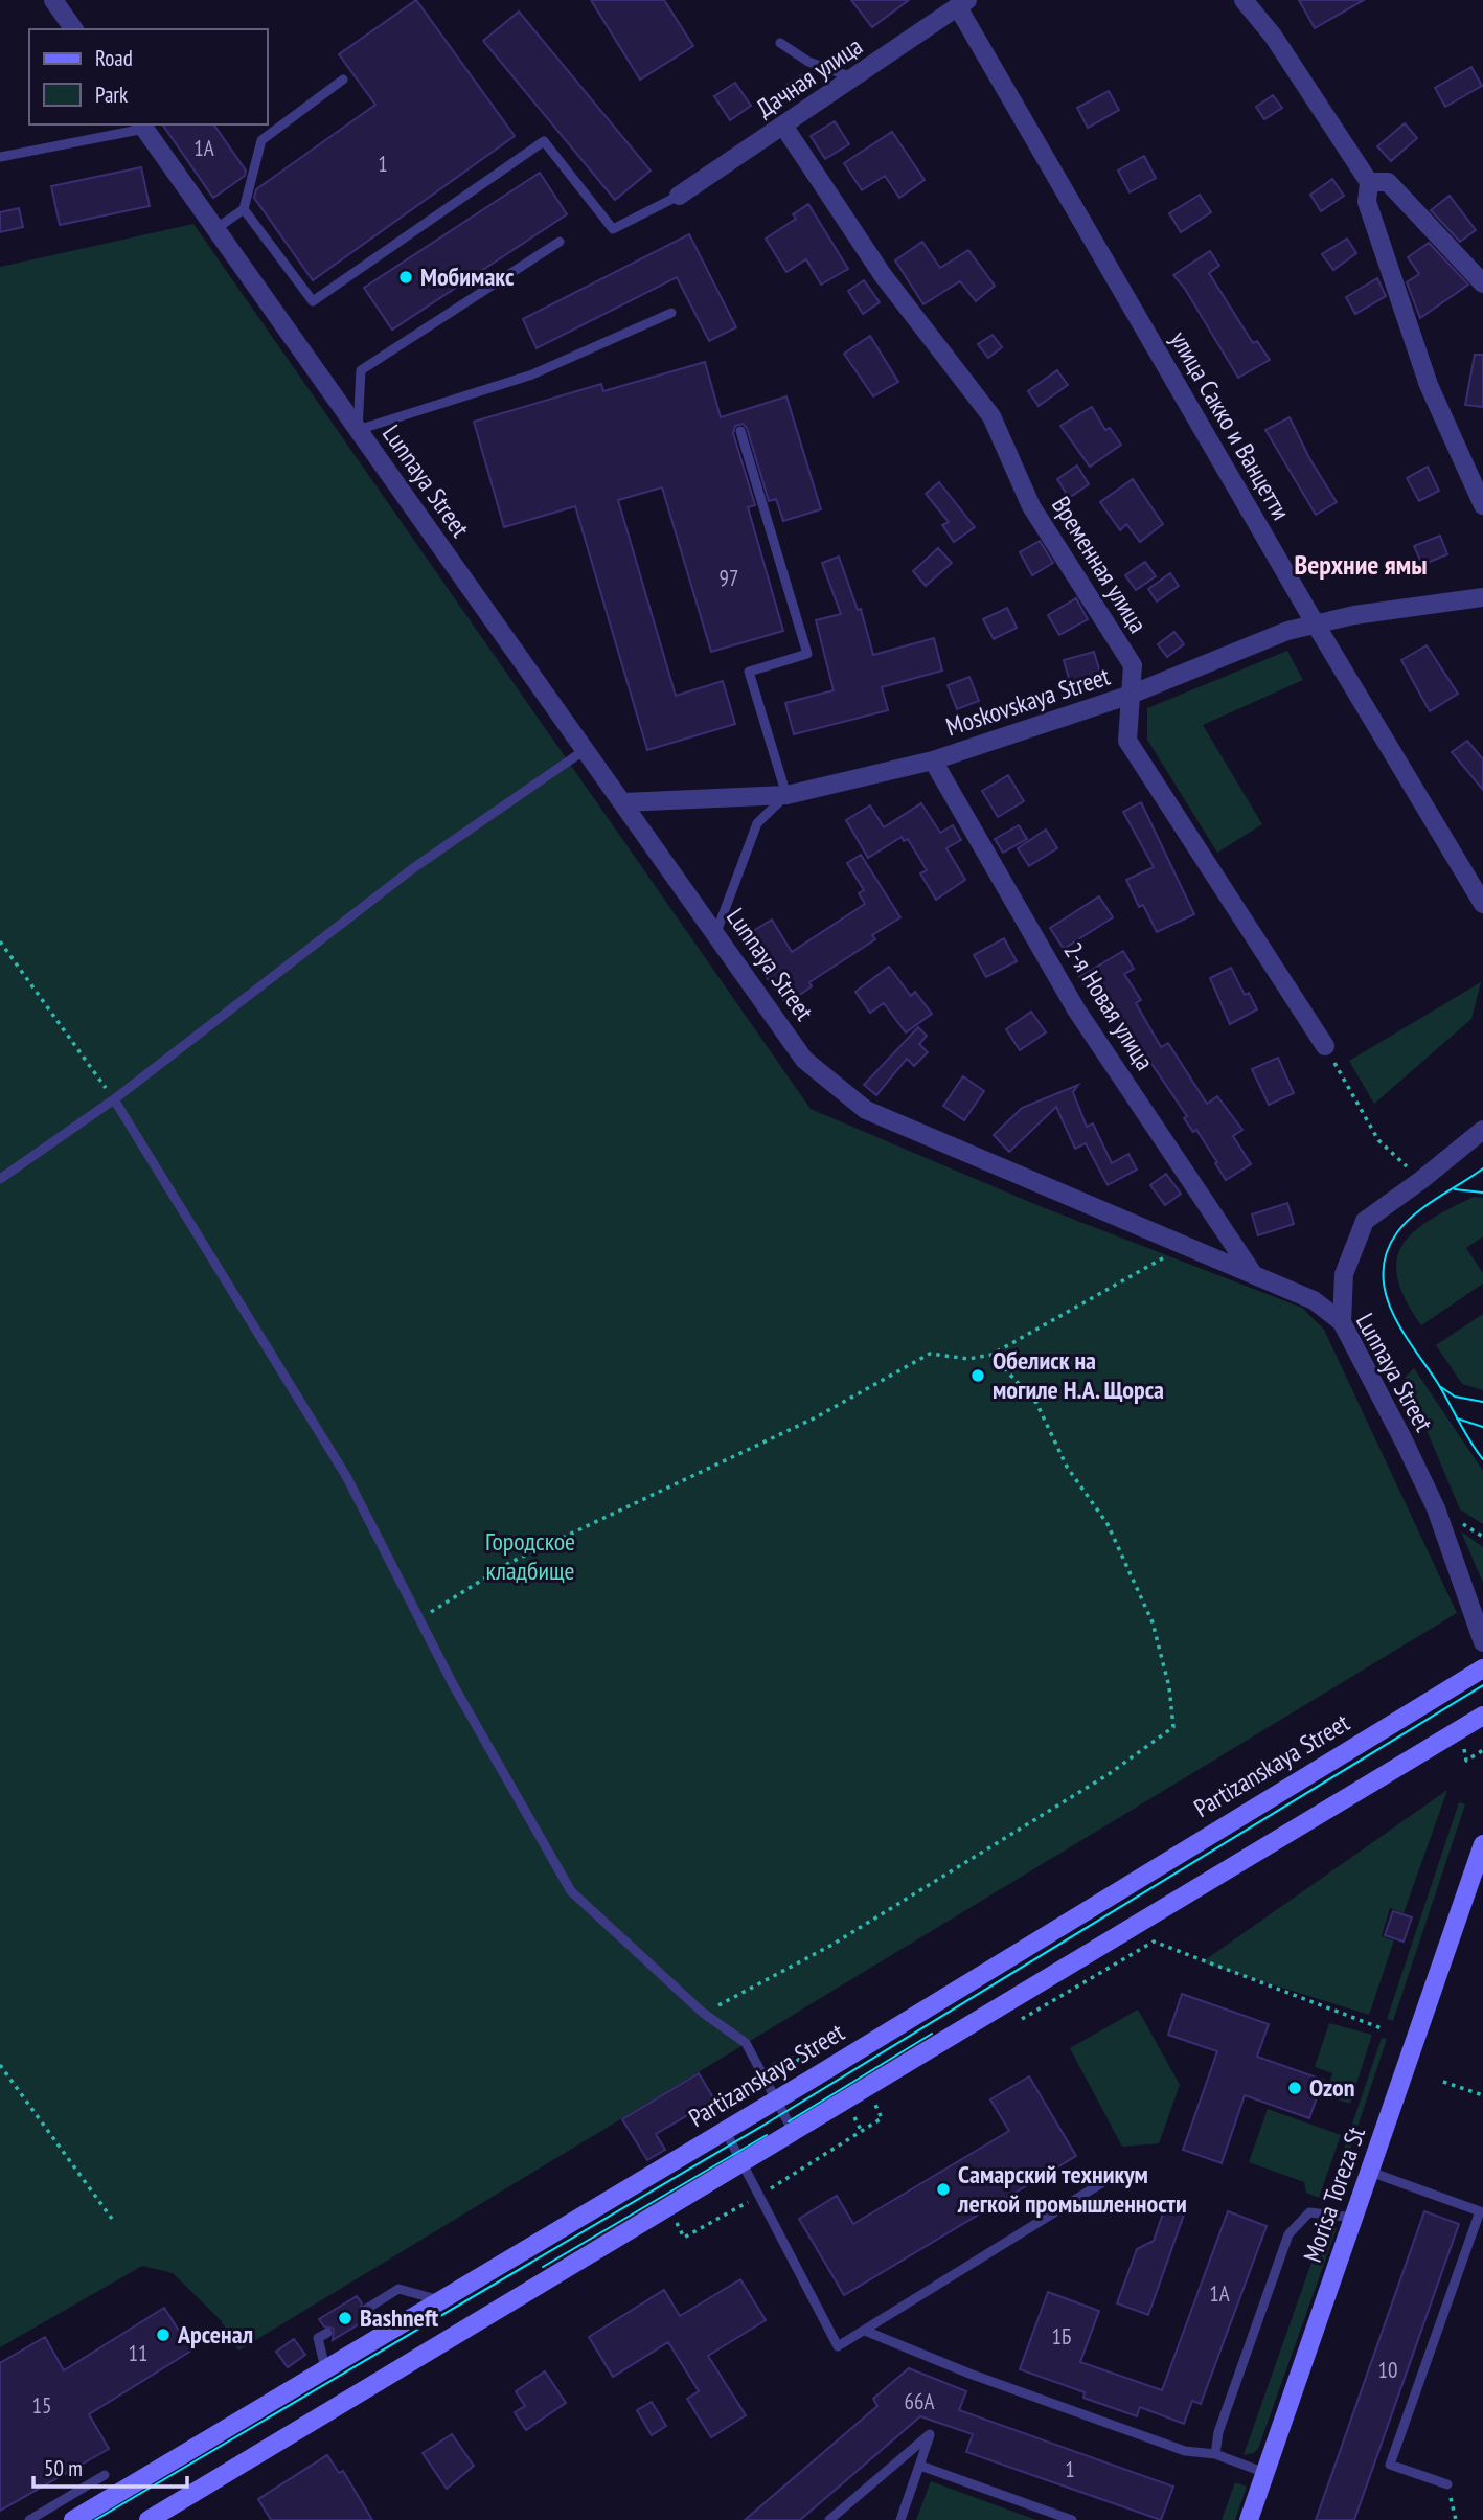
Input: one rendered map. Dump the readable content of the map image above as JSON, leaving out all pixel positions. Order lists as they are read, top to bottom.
{
  "streets": {
    "street": [
      "Дачная улица",
      "улица Сакко и Ванцетти",
      "Lunnaya Street",
      "Временная улица",
      "Moskovskaya Street",
      "2-я Новая улица",
      "Partizanskaya Street",
      "Morisa Toreza St"
    ]
  },
  "crossings": [
    ["Дачная улица", "улица Сакко и Ванцетти"],
    ["Дачная улица", "Временная улица"],
    ["улица Сакко и Ванцетти", "Moskovskaya Street"],
    ["Lunnaya Street", "Moskovskaya Street"],
    ["Lunnaya Street", "2-я Новая улица"],
    ["Временная улица", "Moskovskaya Street"],
    ["Moskovskaya Street", "2-я Новая улица"]
  ],
  "districts": ["Верхние ямы"],
  "parks": ["Городское кладбище"],
  "places": [
    "Мобимакс",
    "Обелиск на могиле Н.А. Щорса",
    "Ozon",
    "Самарский техникум легкой промышленности",
    "Bashneft",
    "Арсенал"
  ],
  "house_numbers": [
    "1А",
    "1",
    "97",
    "1А",
    "1Б",
    "11",
    "10",
    "66А",
    "15",
    "1"
  ],
  "legend": ["Road", "Park"],
  "scale_bar": "50 m"
}
